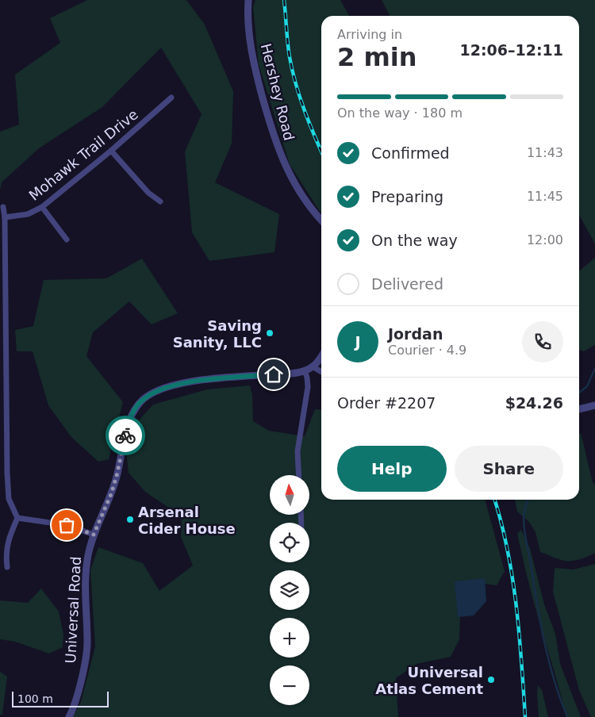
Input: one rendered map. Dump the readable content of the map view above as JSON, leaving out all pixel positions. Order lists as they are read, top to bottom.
{
  "streets": {
    "street": ["Hershey Road", "Mohawk Trail Drive", "Universal Road"]
  },
  "places": ["Saving Sanity, LLC", "Arsenal Cider House", "Universal Atlas Cement"],
  "scale_bar": "100 m",
  "north": "top",
  "page": {
    "heading": ["2 min", "Arriving in", "12:06–12:11"],
    "panel": [
      "Jordan",
      "Courier · 4.9",
      "Order #2207",
      "$24.26"
    ],
    "bar": "On the way · 180 m",
    "list": [
      ["Confirmed", "11:43"],
      ["Preparing", "11:45"],
      ["On the way", "12:00"],
      "Delivered"
    ],
    "round": "J",
    "buttons": ["Help", "Share"],
    "map_buttons": ["+", "−"],
    "scale": "100 m"
  }
}
